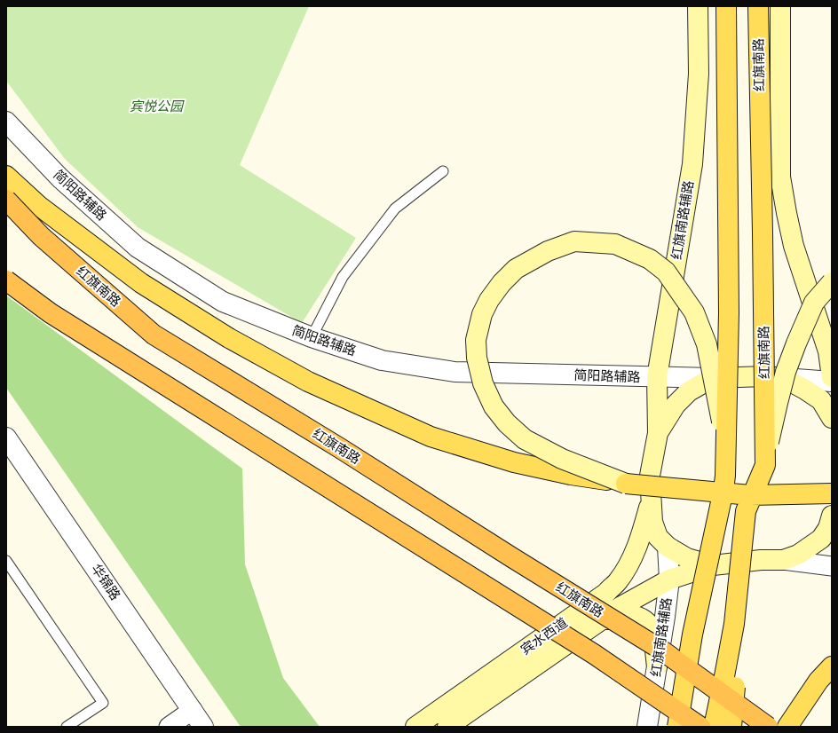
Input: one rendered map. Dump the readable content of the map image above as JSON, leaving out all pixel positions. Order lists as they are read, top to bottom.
{
  "streets": {
    "highway": ["红旗南路"],
    "main road": ["红旗南路辅路", "宾水西道"],
    "street": ["简阳路辅路", "华锦路"]
  },
  "crossings": [
    ["简阳路辅路", "红旗南路辅路"],
    ["红旗南路辅路", "宾水西道"]
  ],
  "parks": ["宾悦公园"]
}
